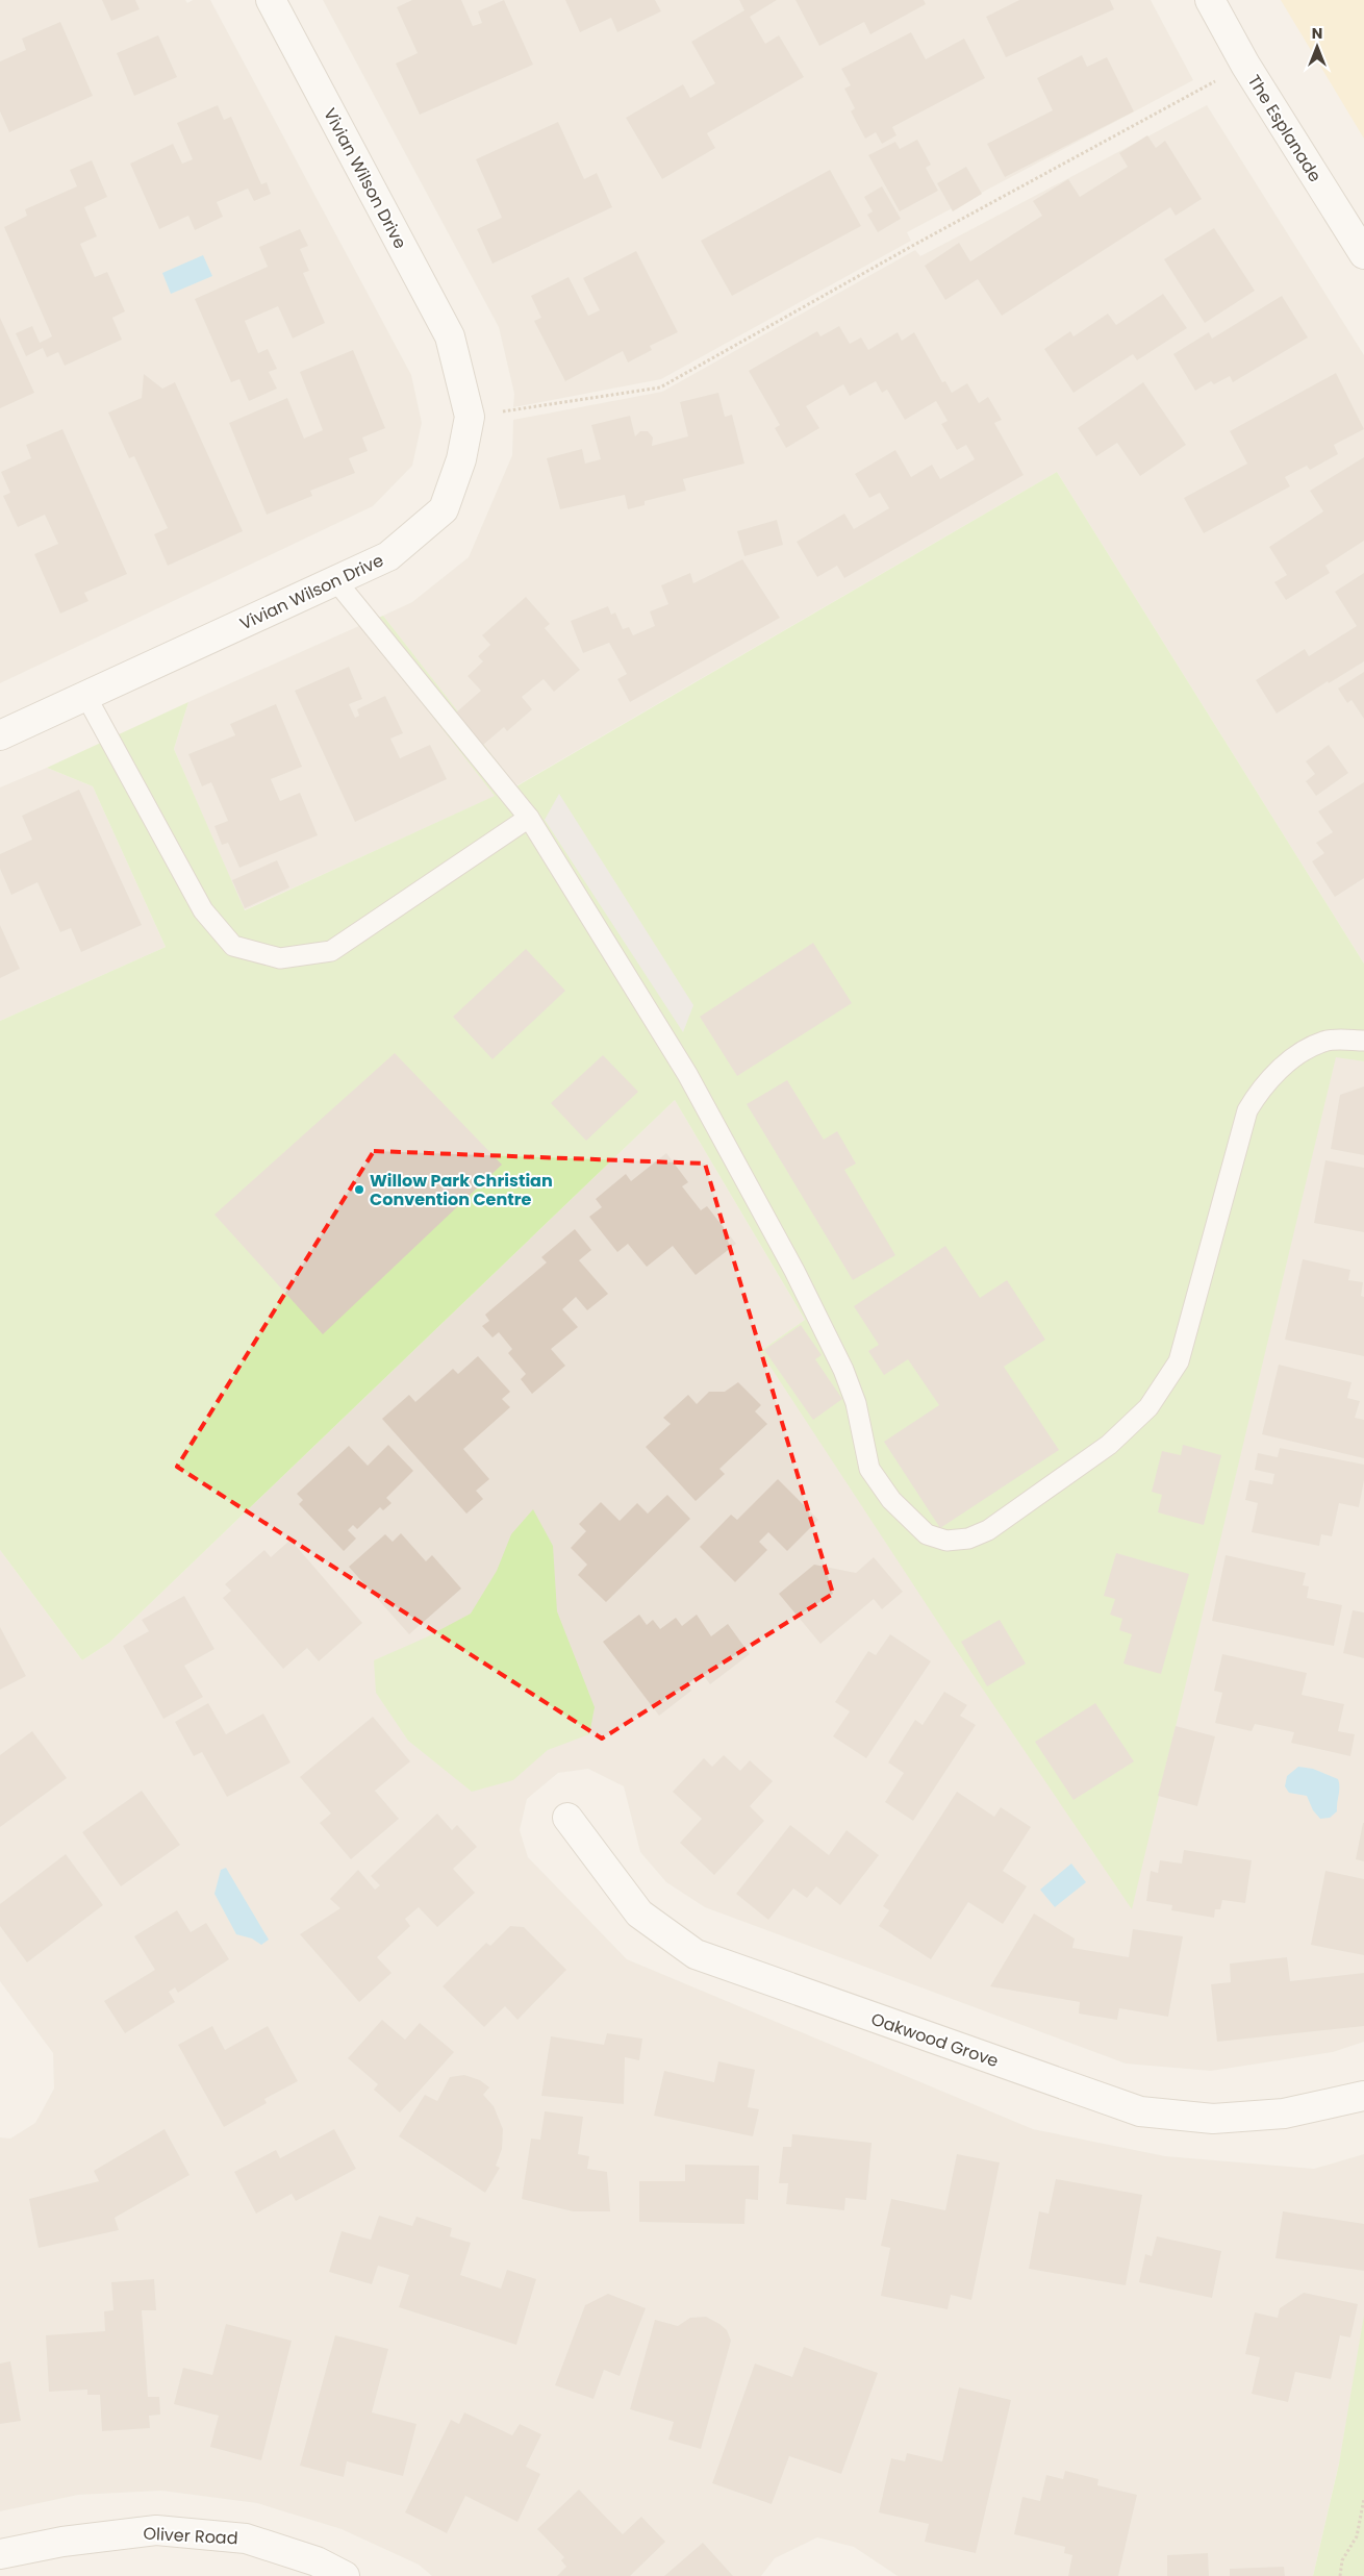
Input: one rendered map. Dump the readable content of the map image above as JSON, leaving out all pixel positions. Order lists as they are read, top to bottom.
{
  "streets": {
    "street": [
      "The Esplanade",
      "Vivian Wilson Drive",
      "Oakwood Grove",
      "Oliver Road"
    ]
  },
  "places": ["Willow Park Christian Convention Centre"],
  "north": "top"
}
